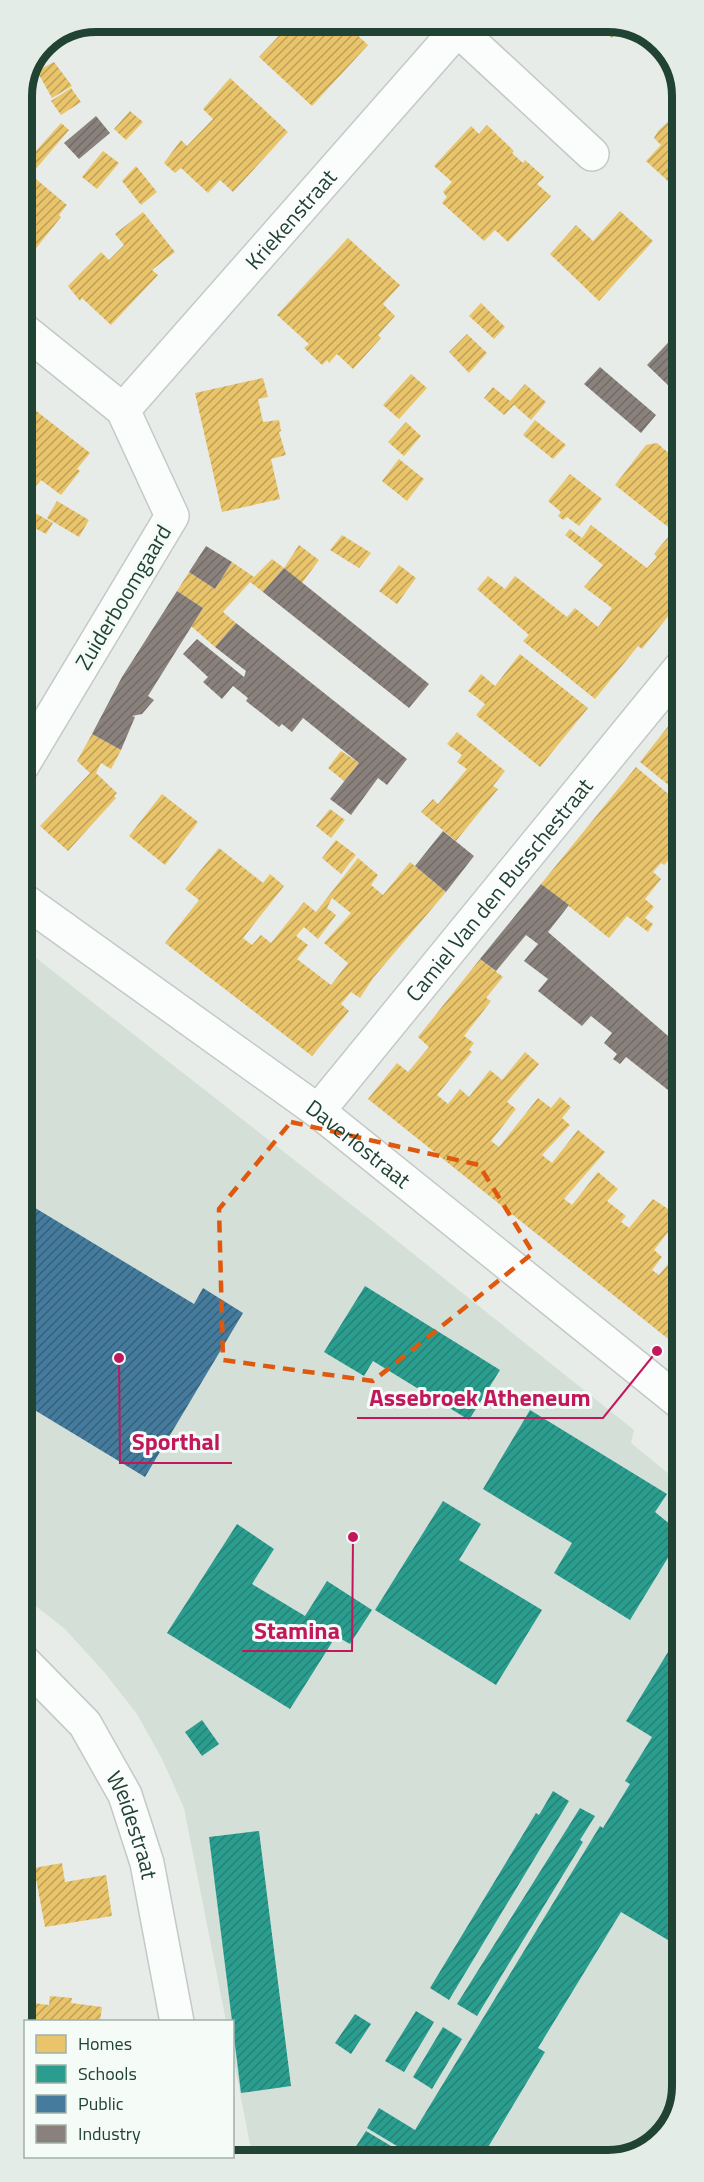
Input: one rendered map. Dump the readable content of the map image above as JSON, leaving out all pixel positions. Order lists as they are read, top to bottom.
{
  "streets": {
    "street": [
      "Kriekenstraat",
      "Zuiderboomgaard",
      "Camiel Van den Busschestraat",
      "Daverlostraat",
      "Weidestraat"
    ]
  },
  "crossings": [
    ["Kriekenstraat", "Zuiderboomgaard"],
    ["Camiel Van den Busschestraat", "Daverlostraat"]
  ],
  "places": ["Assebroek Atheneum", "Sporthal", "Stamina"],
  "legend": [
    "Homes",
    "Schools",
    "Public",
    "Industry"
  ]
}
